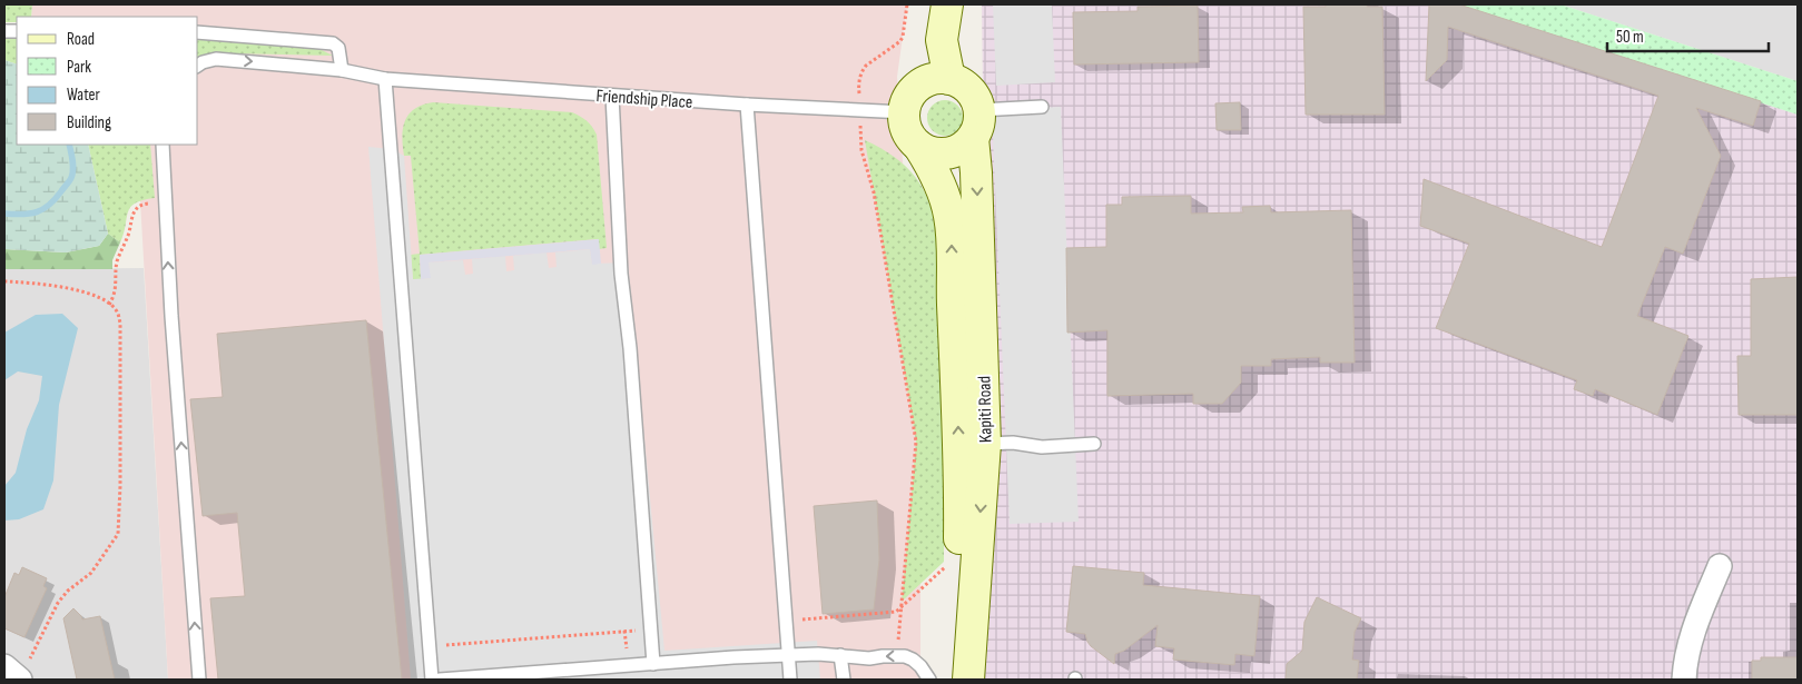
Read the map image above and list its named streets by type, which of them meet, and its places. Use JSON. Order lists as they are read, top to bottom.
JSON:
{
  "streets": {
    "main road": ["Kapiti Road"],
    "lane": ["Friendship Place"]
  },
  "crossings": [
    ["Friendship Place", "Kapiti Road"]
  ],
  "legend": [
    "Road",
    "Park",
    "Water",
    "Building"
  ],
  "scale_bar": "50 m"
}
